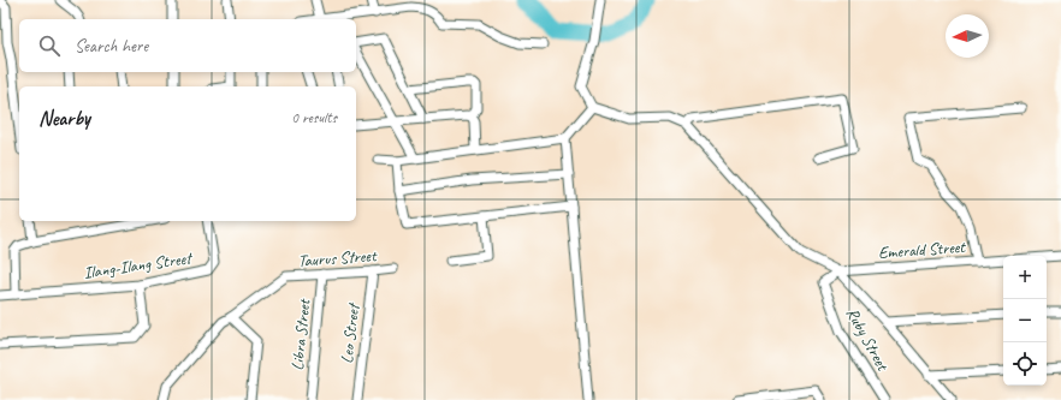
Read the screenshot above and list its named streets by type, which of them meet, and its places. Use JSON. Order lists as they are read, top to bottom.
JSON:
{
  "streets": {
    "street": [
      "Emerald Street",
      "Taurus Street",
      "Ilang-Ilang Street",
      "Leo Street",
      "Libra Street",
      "Ruby Street"
    ]
  },
  "crossings": [
    ["Emerald Street", "Ruby Street"],
    ["Taurus Street", "Leo Street"],
    ["Taurus Street", "Libra Street"]
  ],
  "north": "left",
  "page": {
    "search": "Search here",
    "heading": ["Nearby", "0 results"],
    "map_buttons": ["+", "−"]
  }
}
